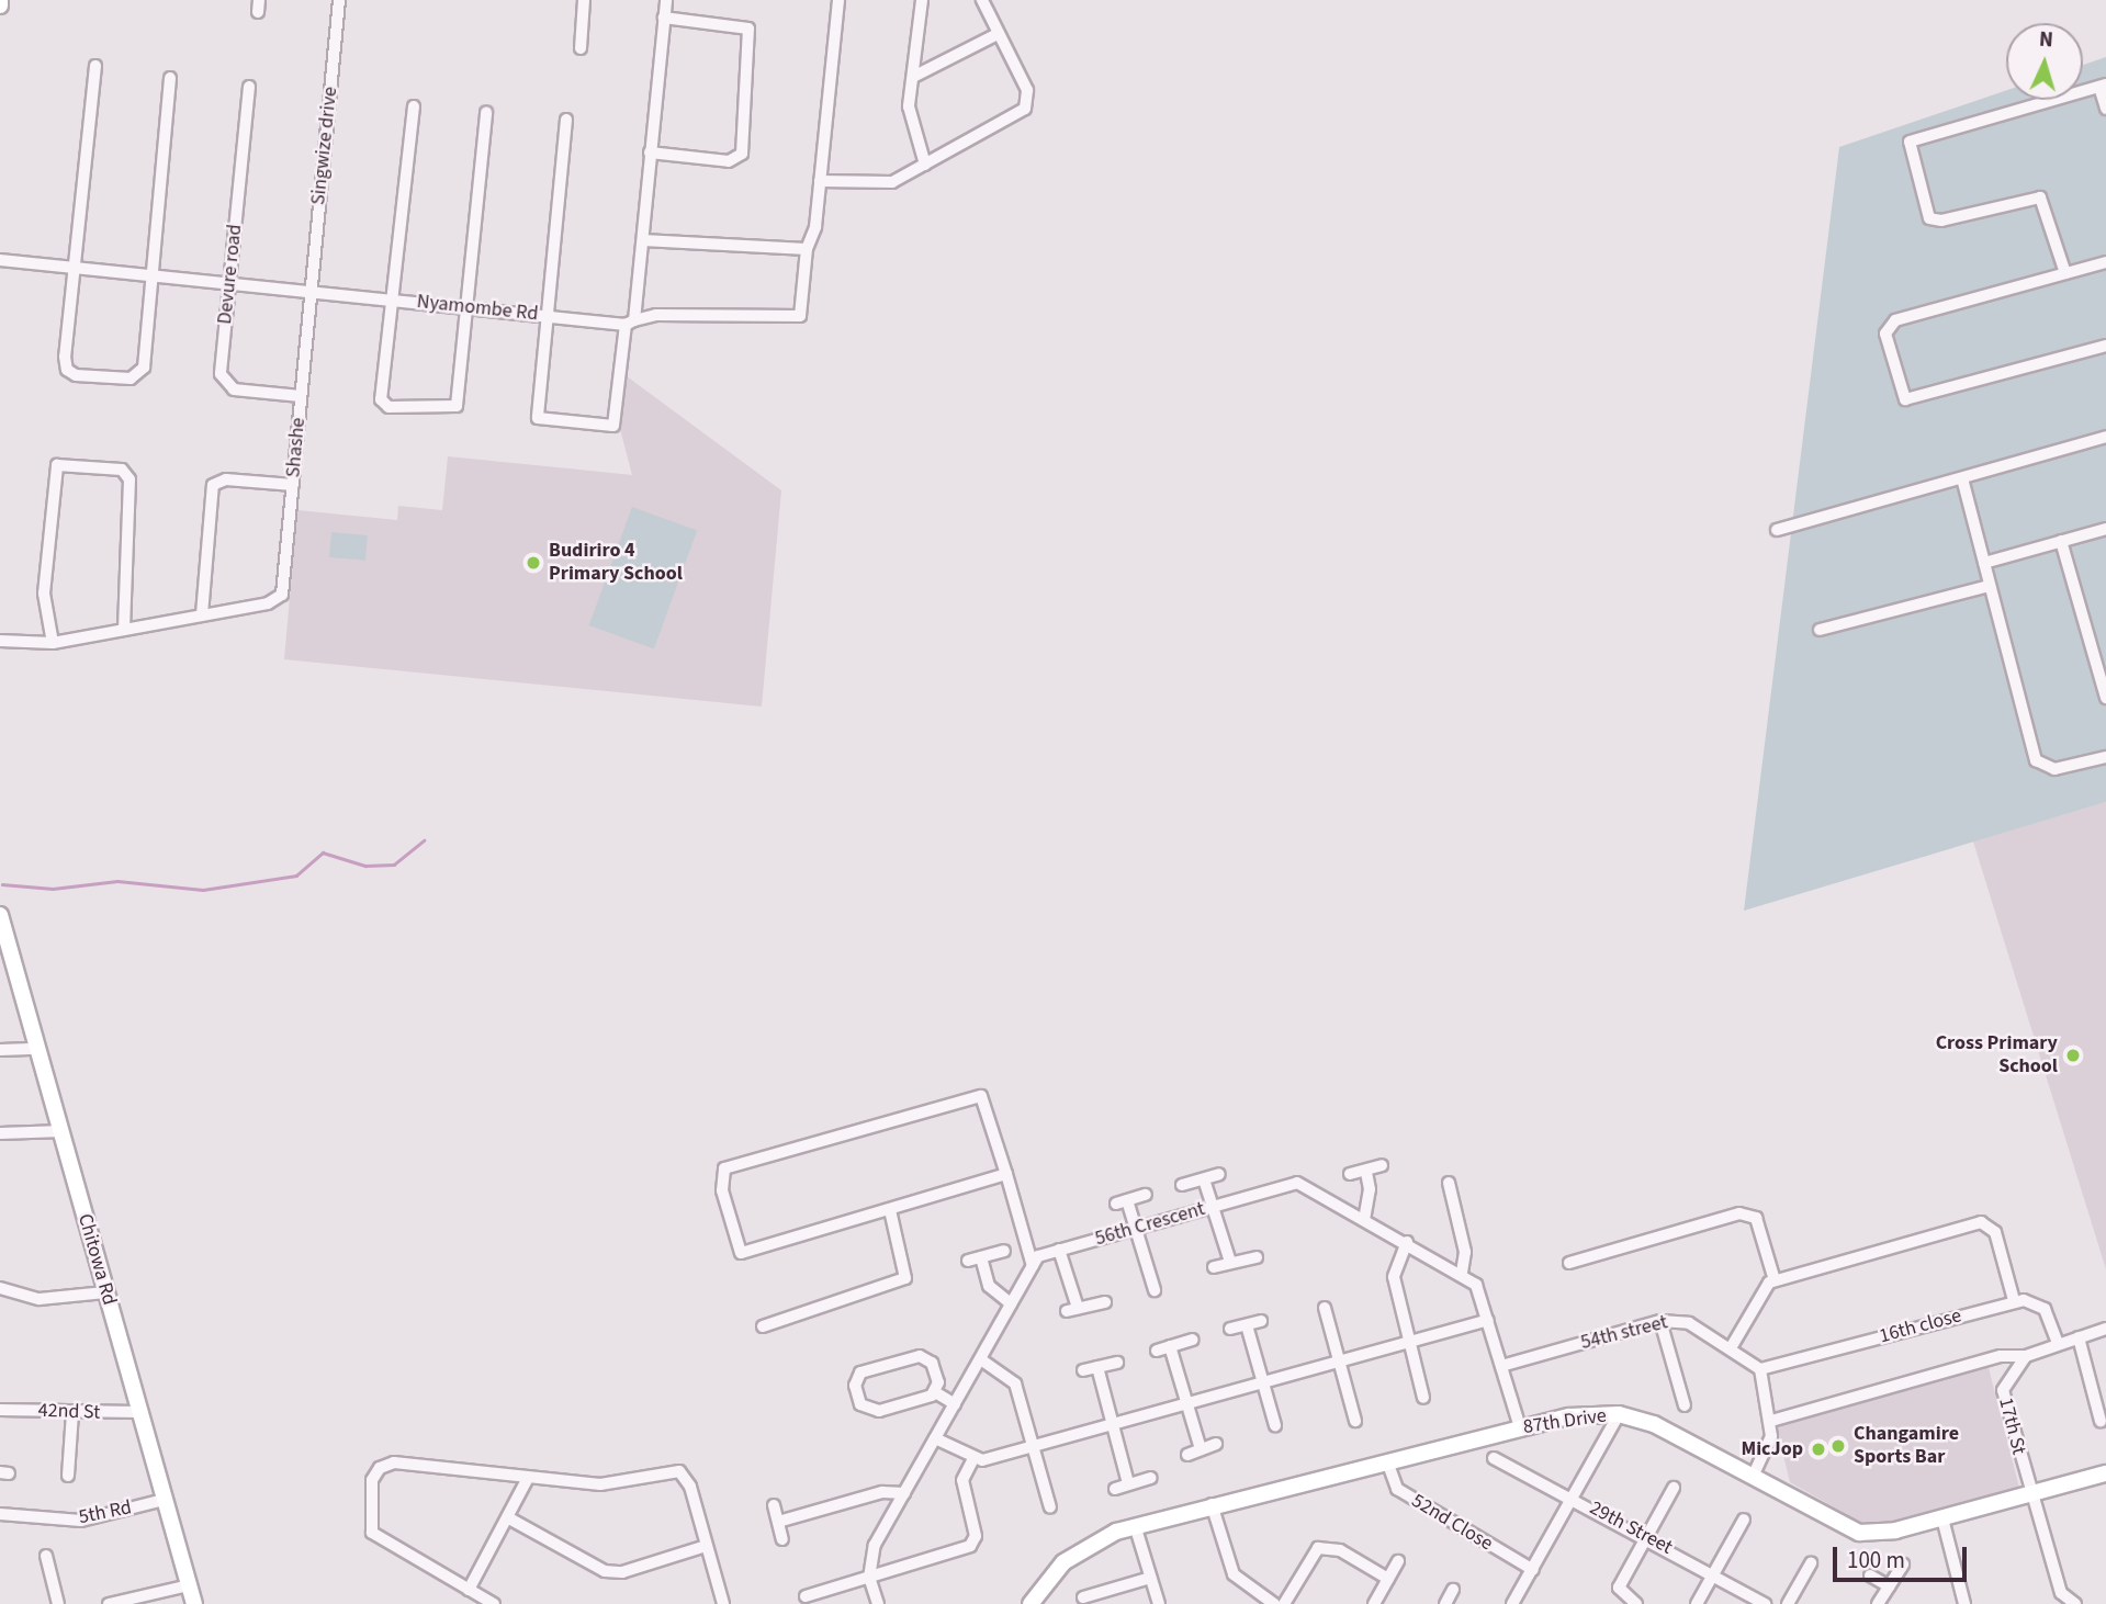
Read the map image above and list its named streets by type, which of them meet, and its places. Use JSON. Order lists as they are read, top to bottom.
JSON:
{
  "streets": {
    "street": [
      "Singwize drive",
      "Devure road",
      "Nyamombe Rd",
      "Shashe",
      "56th Crescent",
      "Chitowa Rd",
      "16th close",
      "54th street",
      "42nd St",
      "87th Drive",
      "17th St",
      "5th Rd",
      "52nd Close",
      "29th Street"
    ]
  },
  "crossings": [
    ["Singwize drive", "Nyamombe Rd"],
    ["Singwize drive", "Shashe"],
    ["Devure road", "Nyamombe Rd"],
    ["Devure road", "Shashe"],
    ["Nyamombe Rd", "Shashe"],
    ["56th Crescent", "54th street"],
    ["56th Crescent", "87th Drive"],
    ["Chitowa Rd", "42nd St"],
    ["Chitowa Rd", "5th Rd"],
    ["16th close", "54th street"],
    ["87th Drive", "17th St"],
    ["87th Drive", "52nd Close"]
  ],
  "places": [
    "Budiriro 4 Primary School",
    "Cross Primary School",
    "Changamire Sports Bar",
    "MicJop"
  ],
  "scale_bar": "100 m",
  "north": "top"
}
